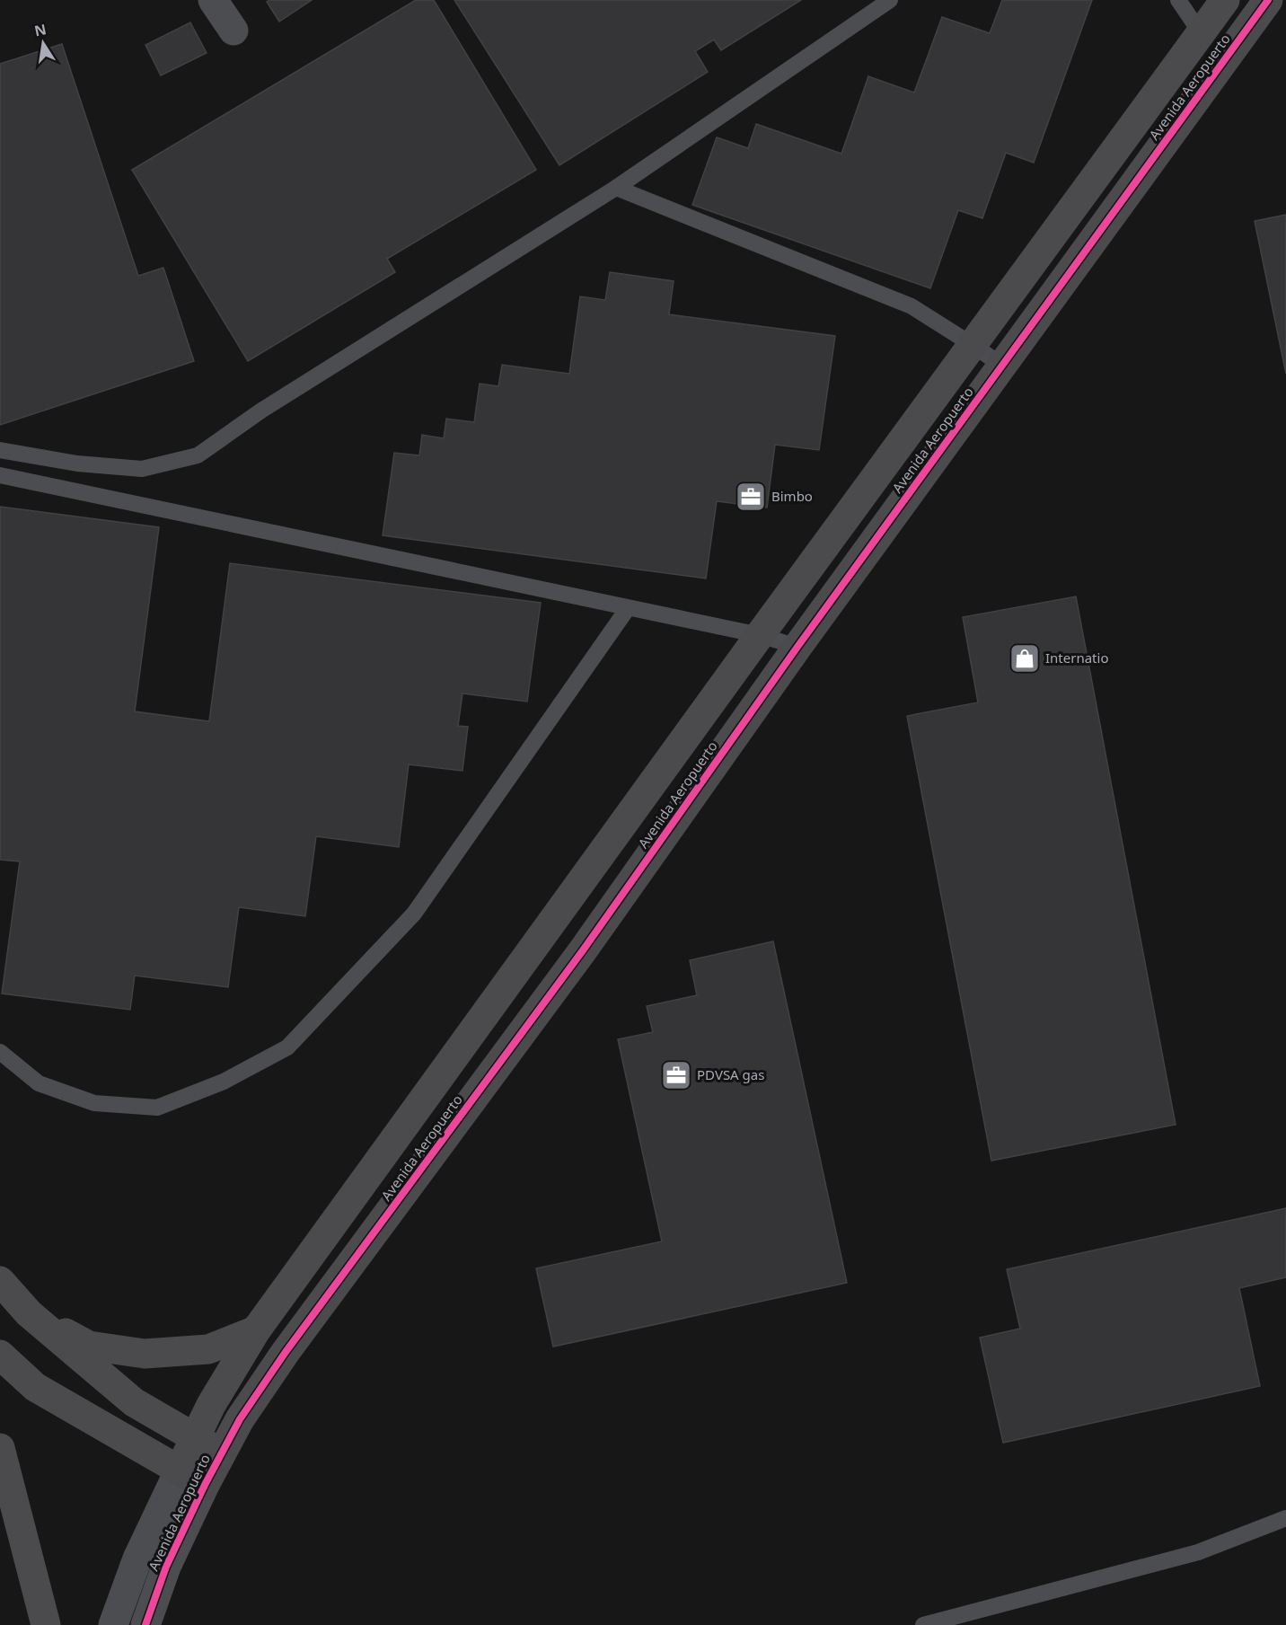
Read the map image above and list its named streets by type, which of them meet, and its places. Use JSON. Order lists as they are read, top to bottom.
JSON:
{
  "streets": {
    "street": ["Avenida Aeropuerto"]
  },
  "places": {
    "office": ["Bimbo", "PDVSA gas"],
    "shop": ["Internatio"]
  },
  "north": "top"
}
